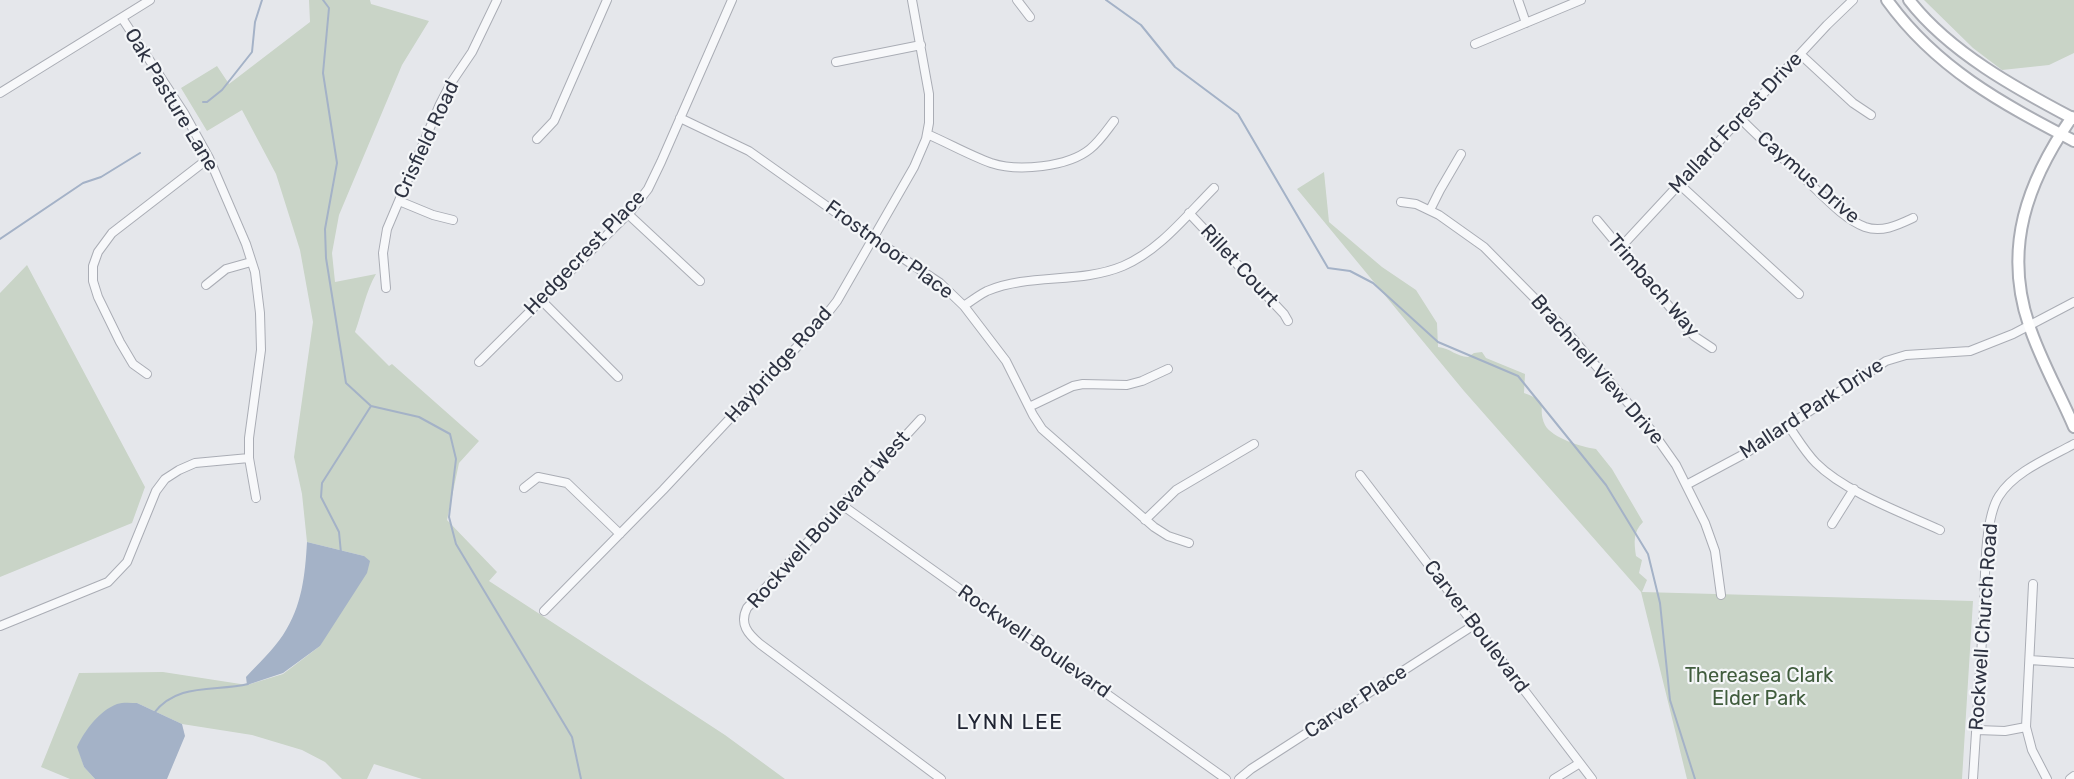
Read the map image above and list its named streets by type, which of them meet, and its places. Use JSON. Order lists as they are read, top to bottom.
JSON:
{
  "streets": {
    "street": [
      "Oak Pasture Lane",
      "Mallard Forest Drive",
      "Crisfield Road",
      "Caymus Drive",
      "Frostmoor Place",
      "Hedgecrest Place",
      "Rillet Court",
      "Trimbach Way",
      "Haybridge Road",
      "Brachnell View Drive",
      "Mallard Park Drive",
      "Rockwell Boulevard West",
      "Carver Boulevard",
      "Rockwell Church Road",
      "Rockwell Boulevard",
      "Carver Place"
    ]
  },
  "crossings": [
    ["Mallard Forest Drive", "Caymus Drive"],
    ["Mallard Forest Drive", "Trimbach Way"],
    ["Frostmoor Place", "Hedgecrest Place"],
    ["Frostmoor Place", "Haybridge Road"],
    ["Brachnell View Drive", "Mallard Park Drive"],
    ["Rockwell Boulevard West", "Rockwell Boulevard"],
    ["Carver Boulevard", "Carver Place"]
  ],
  "districts": ["LYNN LEE"],
  "parks": ["Thereasea Clark Elder Park"]
}
